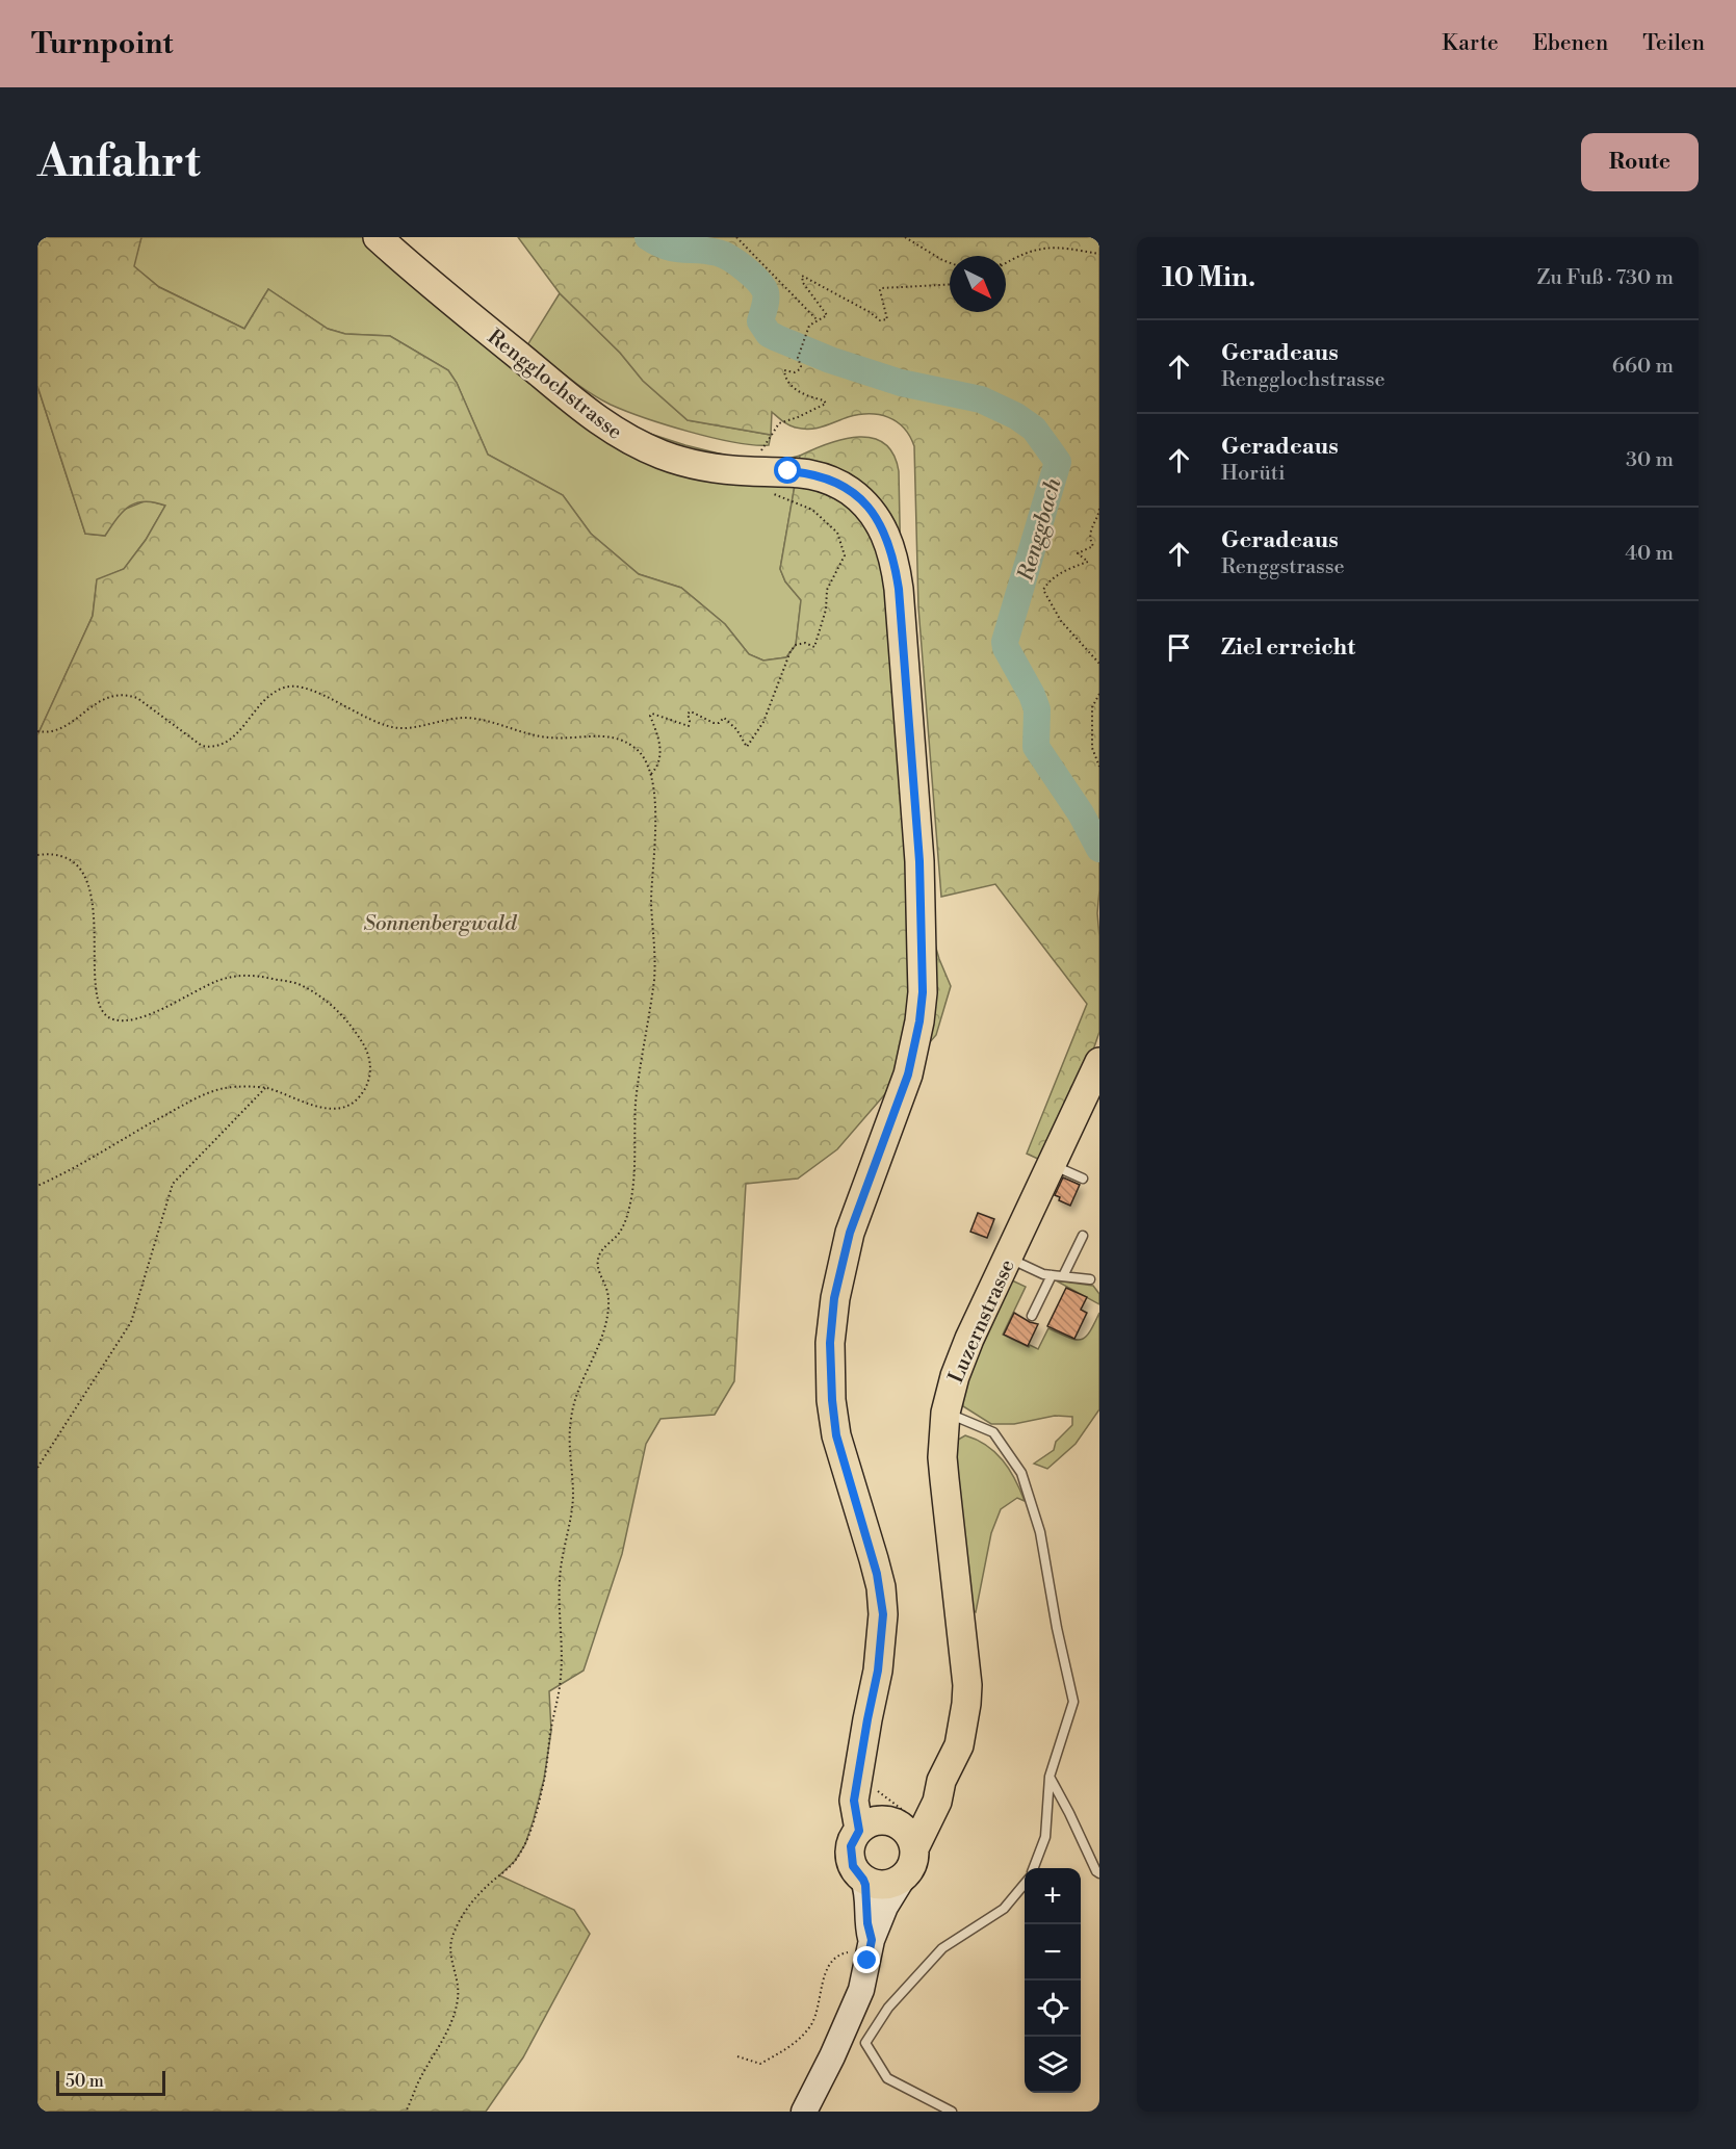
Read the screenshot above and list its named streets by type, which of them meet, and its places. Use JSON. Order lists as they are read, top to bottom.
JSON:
{
  "streets": {
    "main road": ["Rengglochstrasse", "Luzernstrasse"]
  },
  "crossings": [
    ["Rengglochstrasse", "Luzernstrasse"]
  ],
  "water": ["Renggbach"],
  "parks": ["Sonnenbergwald"],
  "scale_bar": "50 m",
  "north": "bottom right",
  "page": {
    "header": "Turnpoint",
    "nav": ["Karte", "Ebenen", "Teilen"],
    "buttons": "Route",
    "title": "Anfahrt",
    "heading": ["10 Min.", "Zu Fuß · 730 m"],
    "list": [
      ["Geradeaus", "Rengglochstrasse", "660 m"],
      ["Geradeaus", "Horüti", "30 m"],
      ["Geradeaus", "Renggstrasse", "40 m"],
      "Ziel erreicht"
    ],
    "map_buttons": ["+", "−"],
    "scale": "50 m"
  }
}
